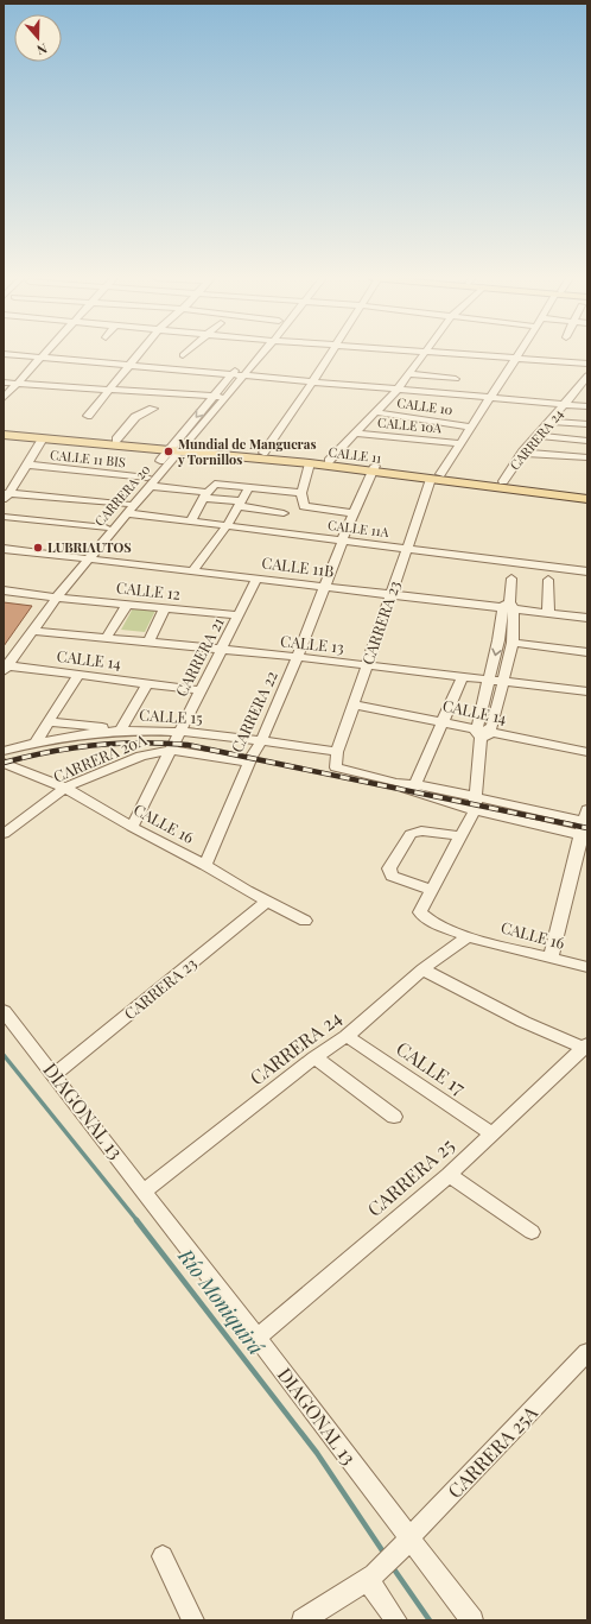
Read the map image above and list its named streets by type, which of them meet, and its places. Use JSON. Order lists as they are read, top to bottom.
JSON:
{
  "streets": {
    "main road": ["CALLE 11"],
    "street": [
      "CALLE 10",
      "CALLE 10A",
      "CARRERA 24",
      "CALLE 11 BIS",
      "CARRERA 20",
      "CALLE 11A",
      "CALLE 11B",
      "CALLE 12",
      "CARRERA 23",
      "CALLE 13",
      "CARRERA 21",
      "CALLE 14",
      "CARRERA 22",
      "CALLE 15",
      "CARRERA 20A",
      "CALLE 16",
      "CALLE 17",
      "DIAGONAL 13",
      "CARRERA 25",
      "CARRERA 25A"
    ]
  },
  "crossings": [
    ["CALLE 10", "CARRERA 23"],
    ["CALLE 10A", "CARRERA 23"],
    ["CARRERA 24", "CALLE 11"],
    ["CARRERA 24", "CALLE 16"],
    ["CARRERA 24", "CALLE 17"],
    ["CARRERA 24", "DIAGONAL 13"],
    ["CALLE 11", "CARRERA 20"],
    ["CALLE 11", "CARRERA 23"],
    ["CALLE 11", "CARRERA 22"],
    ["CALLE 11 BIS", "CARRERA 20"],
    ["CALLE 11 BIS", "CARRERA 22"],
    ["CARRERA 20", "CALLE 11A"],
    ["CARRERA 20", "CALLE 11B"],
    ["CARRERA 20", "CALLE 12"],
    ["CARRERA 20", "CALLE 13"],
    ["CARRERA 20", "CALLE 14"],
    ["CALLE 11A", "CARRERA 23"],
    ["CALLE 11A", "CARRERA 22"],
    ["CALLE 11B", "CARRERA 23"],
    ["CALLE 11B", "CARRERA 21"],
    ["CALLE 11B", "CARRERA 22"],
    ["CALLE 12", "CARRERA 21"],
    ["CARRERA 23", "CALLE 13"],
    ["CARRERA 23", "CALLE 14"],
    ["CARRERA 23", "CALLE 15"],
    ["CARRERA 23", "CALLE 16"],
    ["CARRERA 23", "DIAGONAL 13"],
    ["CALLE 13", "CARRERA 21"],
    ["CALLE 13", "CARRERA 22"],
    ["CARRERA 21", "CALLE 14"],
    ["CARRERA 21", "CALLE 15"],
    ["CARRERA 21", "CARRERA 20A"],
    ["CARRERA 21", "CALLE 16"],
    ["CARRERA 22", "CALLE 15"],
    ["CARRERA 22", "CARRERA 20A"],
    ["CARRERA 22", "CALLE 16"],
    ["CARRERA 20A", "CALLE 16"],
    ["CALLE 17", "CARRERA 25"],
    ["DIAGONAL 13", "CARRERA 25"],
    ["DIAGONAL 13", "CARRERA 25A"]
  ],
  "water": ["Río Moniquirá"],
  "places": ["Mundial de Mangueras y Tornillos", "LUBRIAUTOS"],
  "north": "bottom"
}
